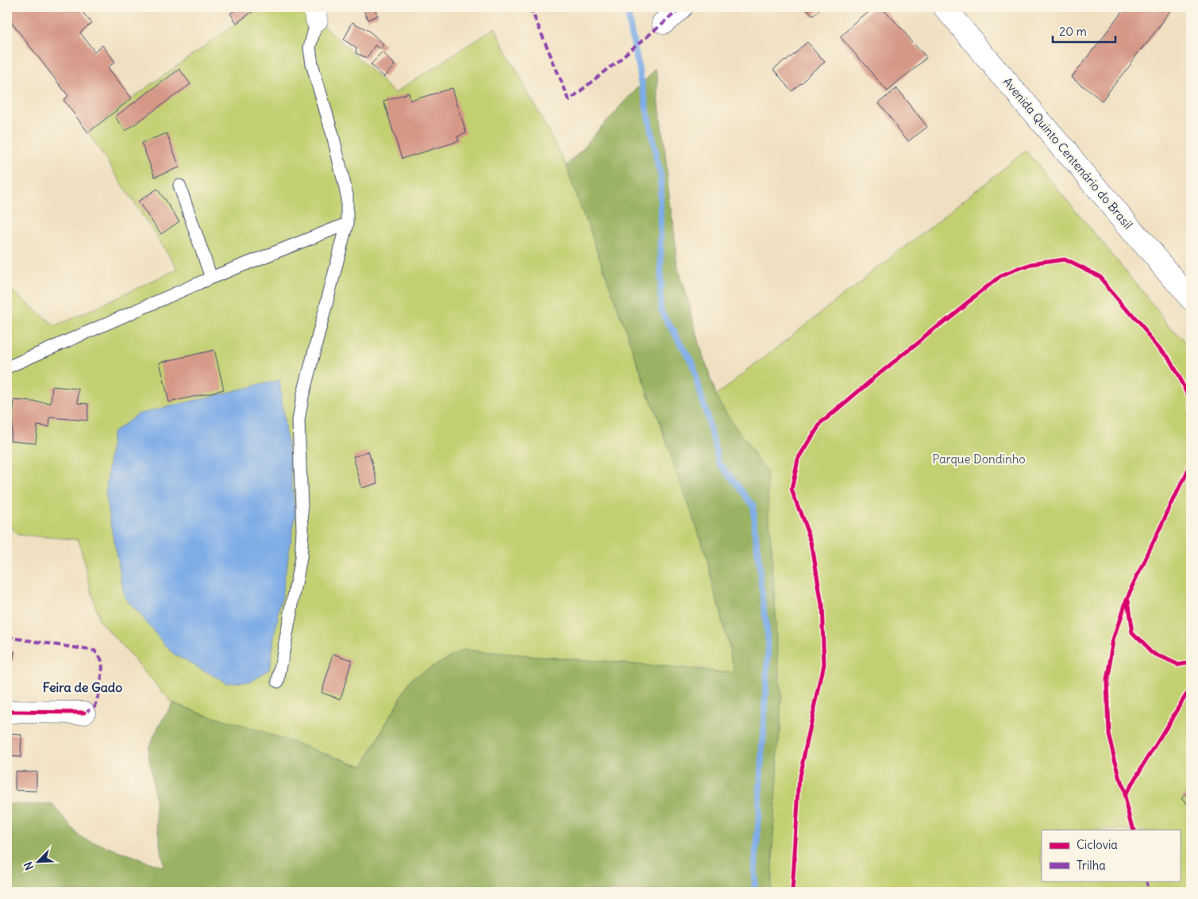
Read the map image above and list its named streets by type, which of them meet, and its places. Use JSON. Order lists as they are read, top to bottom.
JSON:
{
  "streets": {
    "main road": ["Avenida Quinto Centenário do Brasil"]
  },
  "districts": ["Feira de Gado"],
  "parks": ["Parque Dondinho"],
  "legend": ["Ciclovia", "Trilha"],
  "scale_bar": "20 m",
  "north": "bottom left"
}
